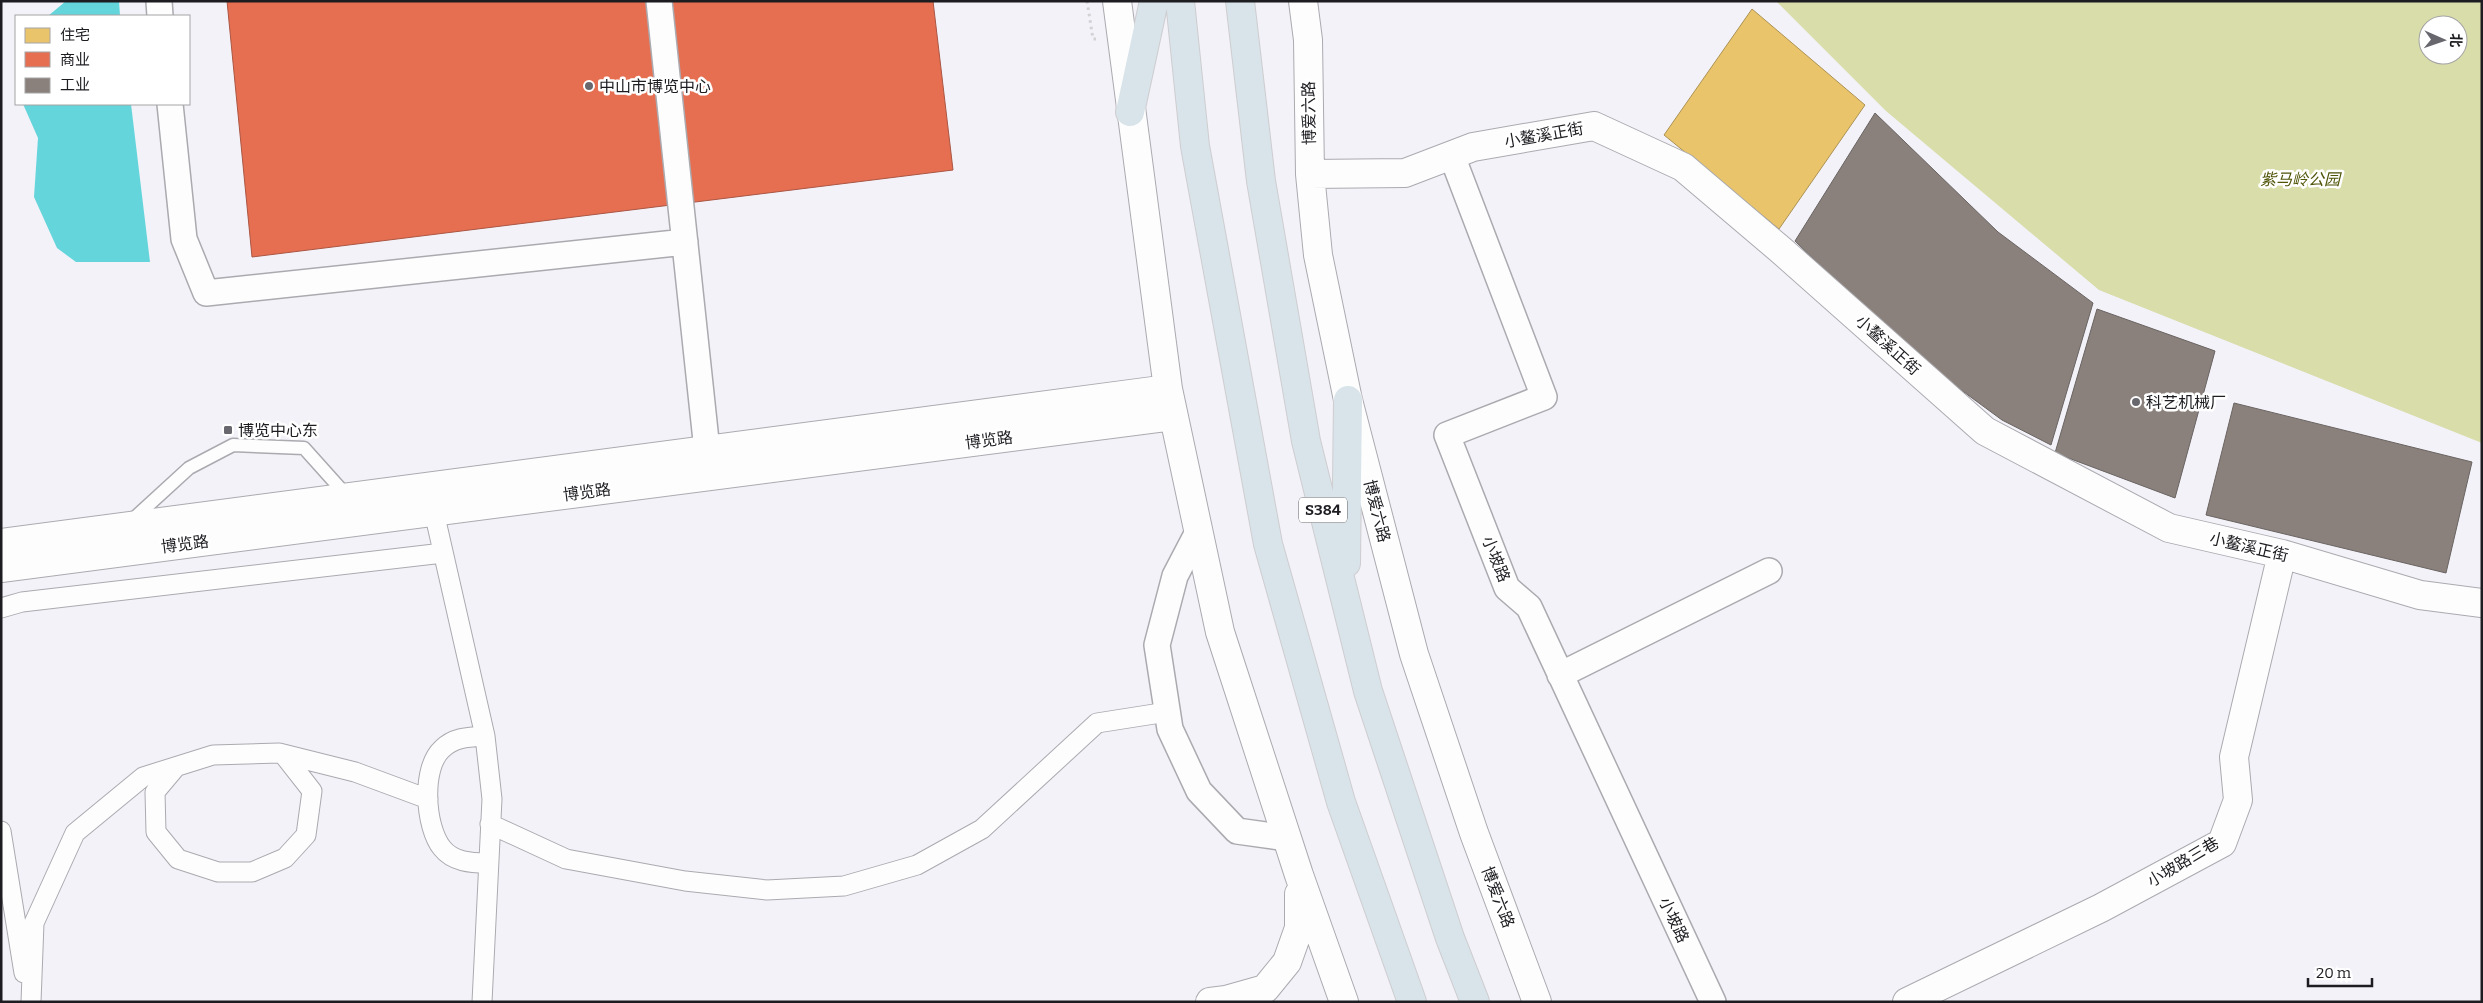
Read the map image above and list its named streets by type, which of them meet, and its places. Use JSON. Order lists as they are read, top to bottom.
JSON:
{
  "streets": {
    "highway": ["S384"],
    "street": [
      "博爱六路",
      "小鳌溪正街",
      "博览路",
      "小坡路",
      "小坡路三巷"
    ]
  },
  "crossings": [
    ["博爱六路", "小鳌溪正街"],
    ["小鳌溪正街", "小坡路"],
    ["小鳌溪正街", "小坡路三巷"]
  ],
  "parks": ["紫马岭公园"],
  "places": {
    "other": ["中山市博览中心", "科艺机械厂"],
    "transit": ["博览中心东"]
  },
  "legend": ["住宅", "商业", "工业"],
  "scale_bar": "20 m",
  "north": "right"
}
